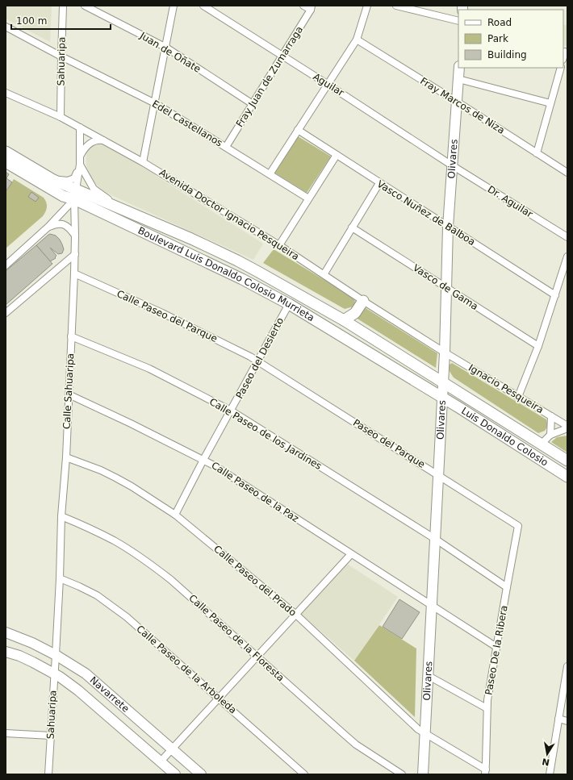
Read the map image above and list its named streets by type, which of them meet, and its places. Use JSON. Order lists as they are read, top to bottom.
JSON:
{
  "streets": {
    "main road": [
      "Olivares",
      "Boulevard Luis Donaldo Colosio Murrieta",
      "Luis Donaldo Colosio",
      "Navarrete"
    ],
    "street": [
      "Juan de Oñate",
      "Sahuaripa",
      "Fray Juan de Zumarraga",
      "Aguilar",
      "Fray Marcos de Niza",
      "Edel Castellanos",
      "Dr. Aguilar",
      "Vasco Nuñez de Balboa",
      "Avenida Doctor Ignacio Pesqueira",
      "Vasco de Gama",
      "Calle Paseo del Parque",
      "Paseo del Desierto",
      "Ignacio Pesqueira",
      "Calle Sahuaripa",
      "Calle Paseo de los Jardines",
      "Paseo del Parque",
      "Calle Paseo de la Paz",
      "Calle Paseo del Prado",
      "Calle Paseo de la Floresta",
      "Paseo De la Ribera",
      "Calle Paseo de la Arboleda"
    ]
  },
  "crossings": [
    ["Juan de Oñate", "Fray Juan de Zumarraga"],
    ["Sahuaripa", "Edel Castellanos"],
    ["Sahuaripa", "Avenida Doctor Ignacio Pesqueira"],
    ["Sahuaripa", "Calle Sahuaripa"],
    ["Sahuaripa", "Navarrete"],
    ["Fray Juan de Zumarraga", "Aguilar"],
    ["Fray Juan de Zumarraga", "Edel Castellanos"],
    ["Aguilar", "Olivares"],
    ["Aguilar", "Dr. Aguilar"],
    ["Fray Marcos de Niza", "Olivares"],
    ["Olivares", "Dr. Aguilar"],
    ["Olivares", "Vasco Nuñez de Balboa"],
    ["Olivares", "Avenida Doctor Ignacio Pesqueira"],
    ["Olivares", "Boulevard Luis Donaldo Colosio Murrieta"],
    ["Olivares", "Vasco de Gama"],
    ["Olivares", "Ignacio Pesqueira"],
    ["Olivares", "Calle Paseo de los Jardines"],
    ["Olivares", "Luis Donaldo Colosio"],
    ["Olivares", "Paseo del Parque"],
    ["Olivares", "Calle Paseo de la Paz"],
    ["Olivares", "Calle Paseo del Prado"],
    ["Avenida Doctor Ignacio Pesqueira", "Ignacio Pesqueira"],
    ["Avenida Doctor Ignacio Pesqueira", "Calle Sahuaripa"],
    ["Boulevard Luis Donaldo Colosio Murrieta", "Paseo del Desierto"],
    ["Boulevard Luis Donaldo Colosio Murrieta", "Calle Sahuaripa"],
    ["Boulevard Luis Donaldo Colosio Murrieta", "Luis Donaldo Colosio"],
    ["Calle Paseo del Parque", "Paseo del Desierto"],
    ["Calle Paseo del Parque", "Calle Sahuaripa"],
    ["Calle Paseo del Parque", "Paseo del Parque"],
    ["Paseo del Desierto", "Calle Paseo de los Jardines"],
    ["Paseo del Desierto", "Paseo del Parque"],
    ["Paseo del Desierto", "Calle Paseo de la Paz"],
    ["Paseo del Desierto", "Calle Paseo del Prado"],
    ["Calle Sahuaripa", "Calle Paseo de los Jardines"],
    ["Calle Sahuaripa", "Calle Paseo de la Paz"],
    ["Calle Sahuaripa", "Calle Paseo del Prado"],
    ["Calle Sahuaripa", "Calle Paseo de la Floresta"],
    ["Calle Sahuaripa", "Calle Paseo de la Arboleda"],
    ["Calle Sahuaripa", "Navarrete"],
    ["Calle Paseo de los Jardines", "Paseo De la Ribera"],
    ["Paseo del Parque", "Paseo De la Ribera"],
    ["Calle Paseo de la Paz", "Paseo De la Ribera"],
    ["Calle Paseo del Prado", "Paseo De la Ribera"]
  ],
  "legend": ["Road", "Park", "Building"],
  "scale_bar": "100 m",
  "north": "bottom"
}
